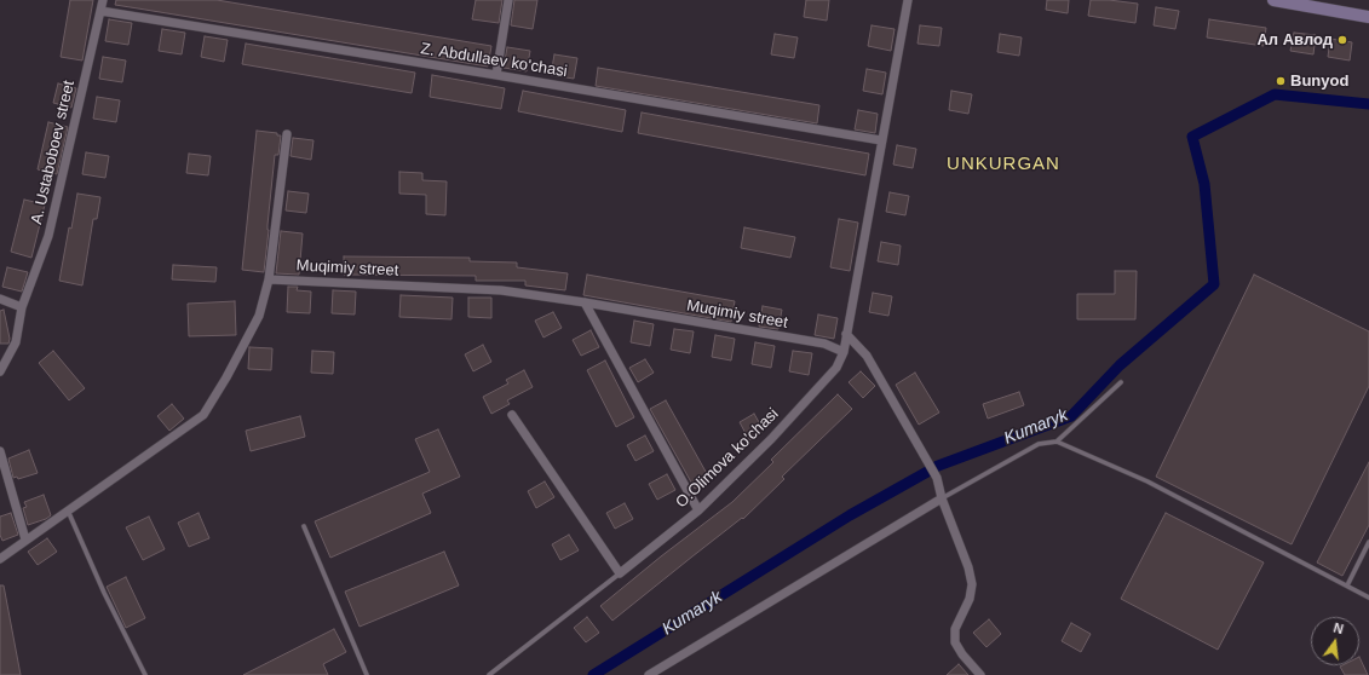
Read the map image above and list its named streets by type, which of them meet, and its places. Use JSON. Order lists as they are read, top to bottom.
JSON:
{
  "streets": {
    "street": [
      "Z. Abdullaev ko'chasi",
      "A. Ustaboboev street",
      "Muqimiy street",
      "O.Olimova ko'chasi"
    ]
  },
  "crossings": [
    ["Z. Abdullaev ko'chasi", "A. Ustaboboev street"],
    ["Muqimiy street", "O.Olimova ko'chasi"]
  ],
  "districts": ["UNKURGAN"],
  "water": ["Kumaryk"],
  "places": ["Ал Авлод", "Bunyod"],
  "north": "top"
}
